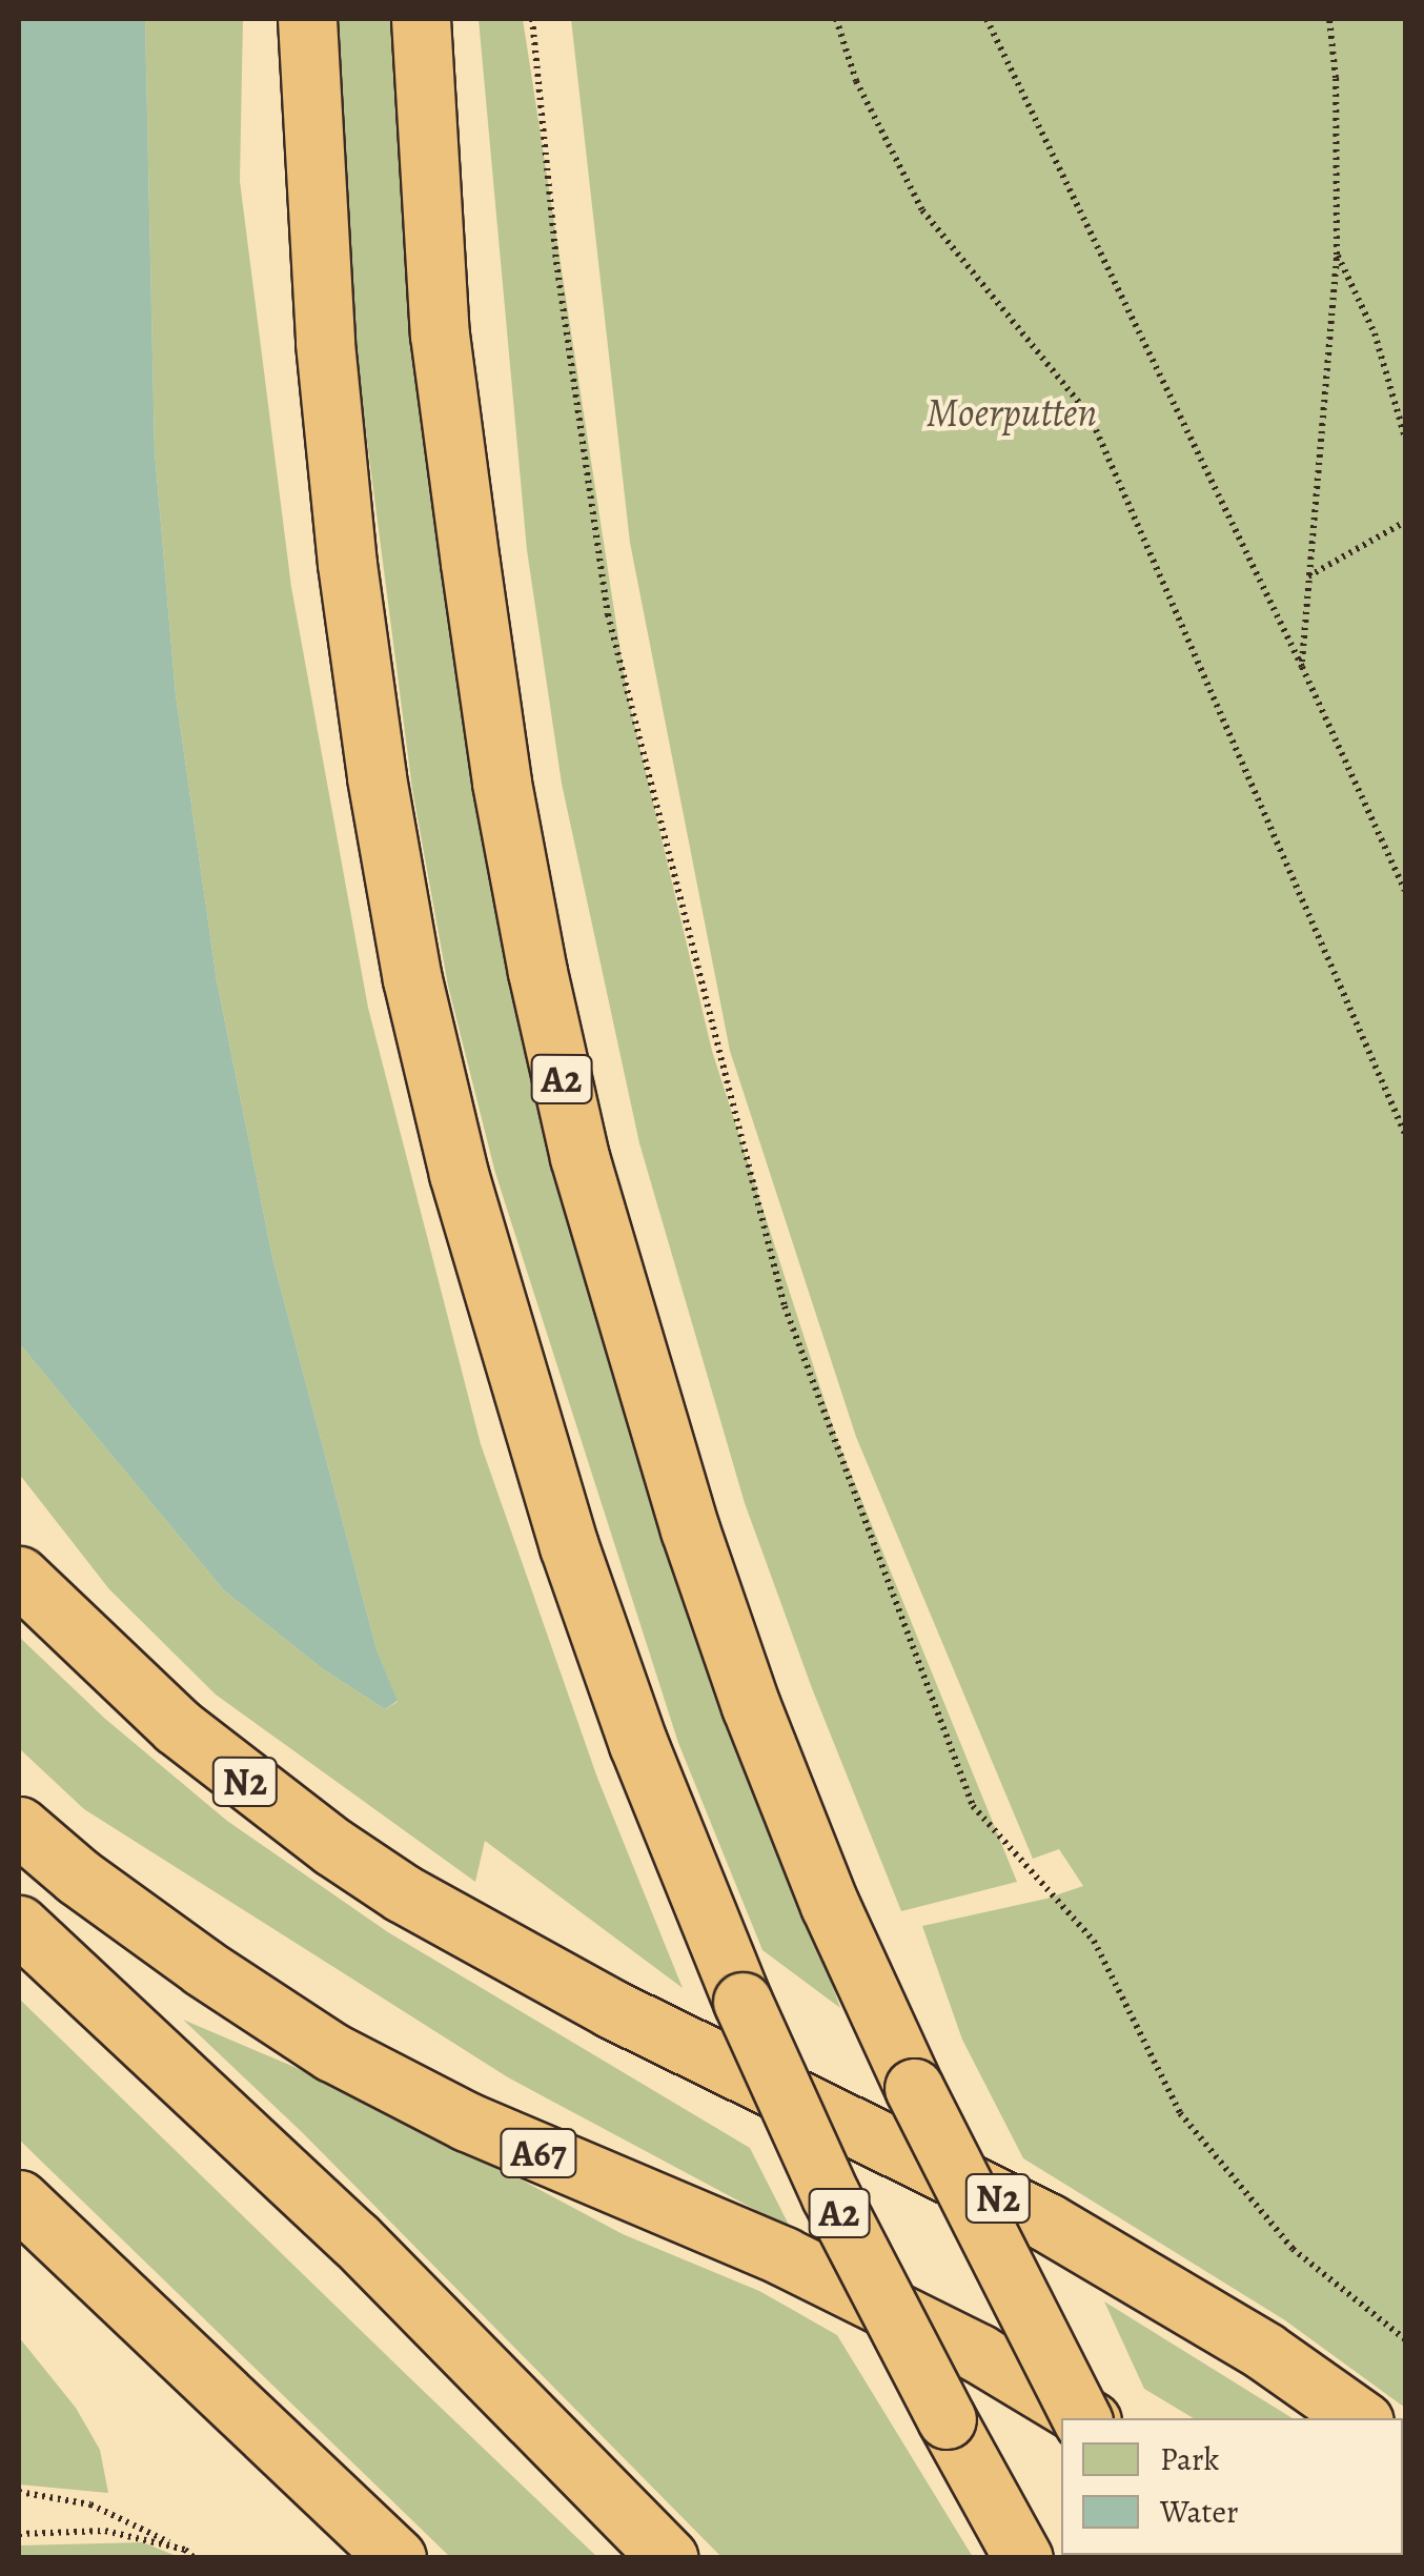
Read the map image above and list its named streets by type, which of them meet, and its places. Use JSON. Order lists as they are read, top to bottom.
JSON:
{
  "streets": {
    "highway": ["A2", "N2", "A67"]
  },
  "parks": ["Moerputten"],
  "legend": ["Park", "Water"]
}
